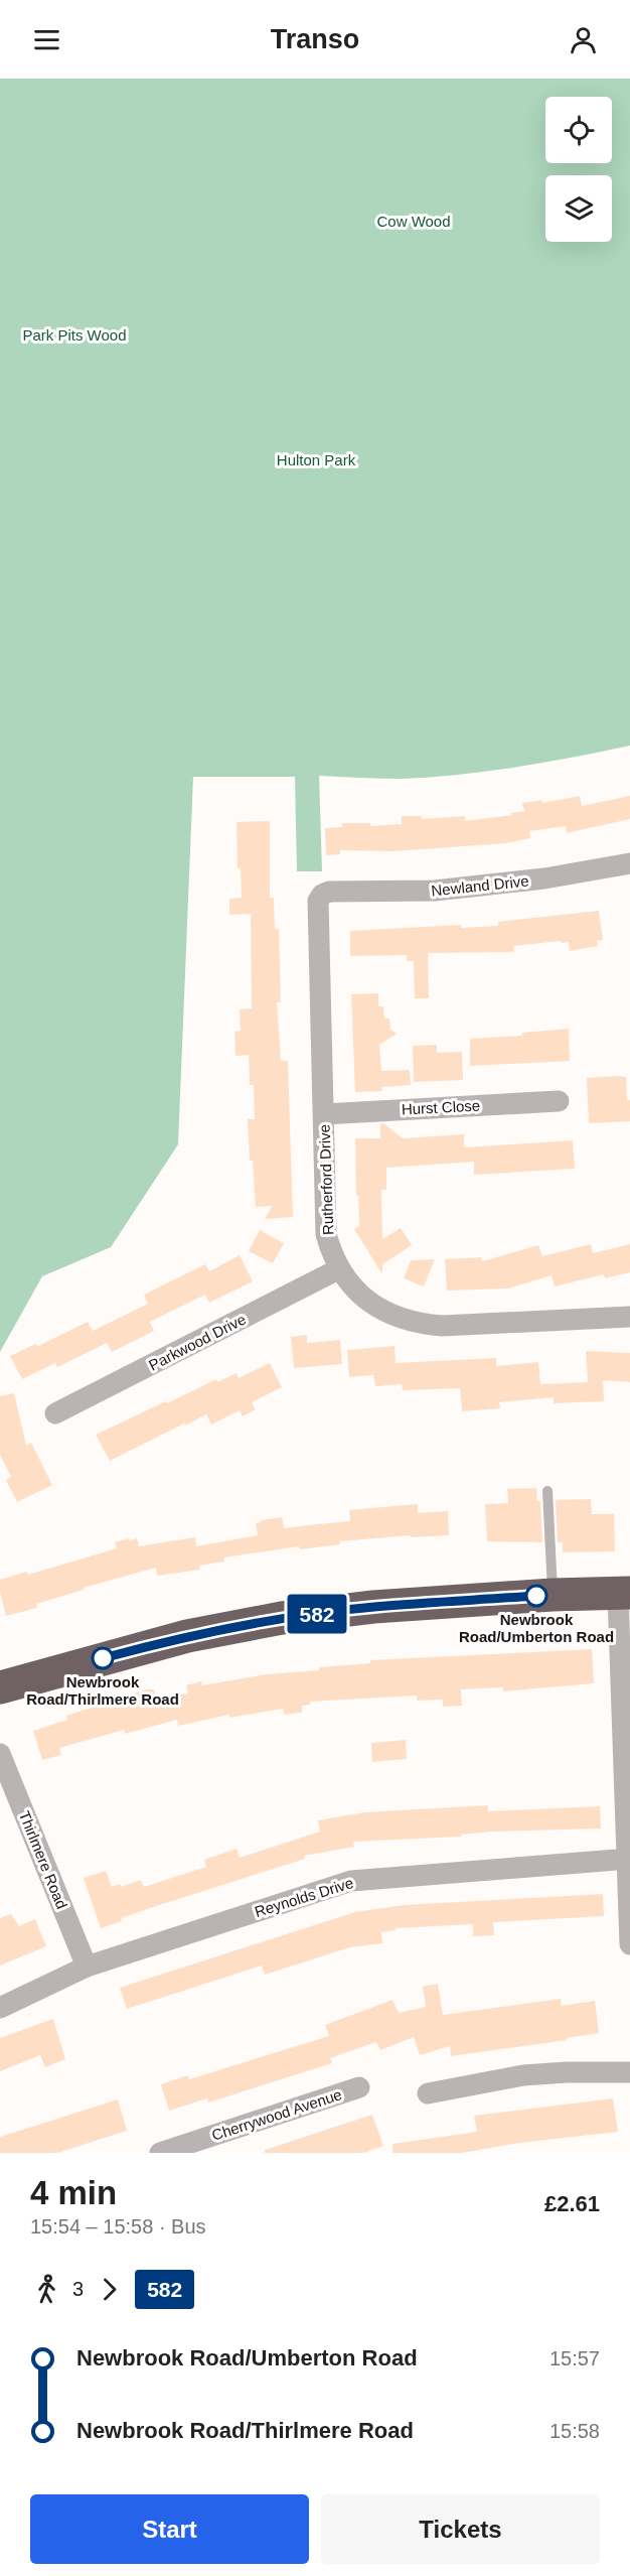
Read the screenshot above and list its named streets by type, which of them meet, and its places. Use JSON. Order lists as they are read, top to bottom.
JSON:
{
  "streets": {
    "street": [
      "Newland Drive",
      "Hurst Close",
      "Rutherford Drive",
      "Parkwood Drive",
      "Thirlmere Road",
      "Reynolds Drive",
      "Cherrywood Avenue"
    ]
  },
  "crossings": [
    ["Newland Drive", "Rutherford Drive"],
    ["Hurst Close", "Rutherford Drive"],
    ["Rutherford Drive", "Parkwood Drive"],
    ["Thirlmere Road", "Reynolds Drive"]
  ],
  "parks": ["Cow Wood", "Park Pits Wood", "Hulton Park"],
  "places": ["Newbrook Road/Umberton Road", "Newbrook Road/Thirlmere Road"],
  "lines": ["bus line 582"],
  "page": {
    "header": "Transo",
    "on_map": "582",
    "heading": ["4 min", "15:54 – 15:58 · Bus", "£2.61"],
    "legs": ["3", "582"],
    "list": [
      {
        "name": "Newbrook Road/Umberton Road",
        "value": "15:57"
      },
      {
        "name": "Newbrook Road/Thirlmere Road",
        "value": "15:58"
      }
    ],
    "buttons": ["Start", "Tickets"]
  }
}
